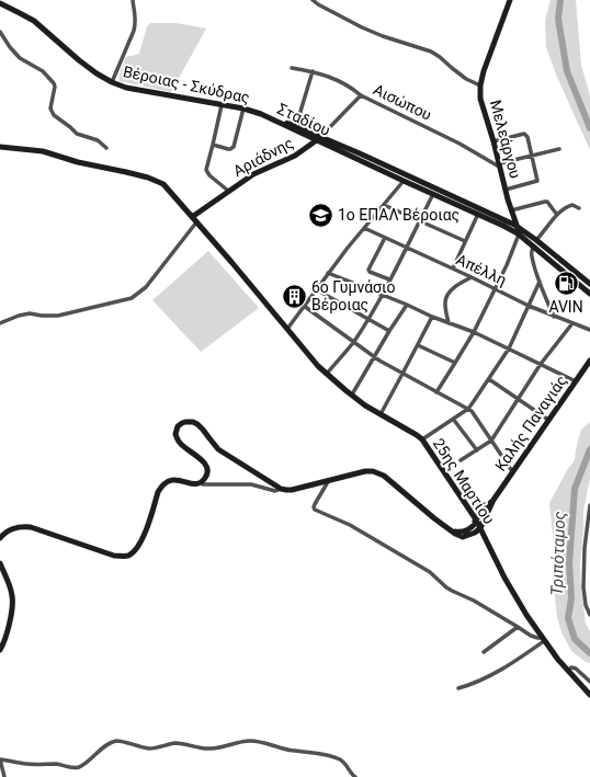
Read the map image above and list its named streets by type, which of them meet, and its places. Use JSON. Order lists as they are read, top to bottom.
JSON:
{
  "streets": {
    "street": [
      "Βέροιας - Σκύδρας",
      "Αισώπου",
      "Σταδίου",
      "Μελεάργου",
      "Αριάδνης",
      "Απέλλη",
      "Καλής Παναγιάς",
      "25ης Μαρτίου"
    ]
  },
  "crossings": [
    ["Βέροιας - Σκύδρας", "Σταδίου"],
    ["Αισώπου", "Μελεάργου"],
    ["Αισώπου", "Αριάδνης"],
    ["Σταδίου", "Μελεάργου"],
    ["Σταδίου", "Αριάδνης"],
    ["Αριάδνης", "25ης Μαρτίου"],
    ["Καλής Παναγιάς", "25ης Μαρτίου"]
  ],
  "water": ["Τριπόταμος"],
  "places": {
    "school or university": ["1ο ΕΠΑΛ Βέροιας"],
    "fuel station": ["AVIN"],
    "building": ["6ο Γυμνάσιο Βέροιας"]
  }
}
